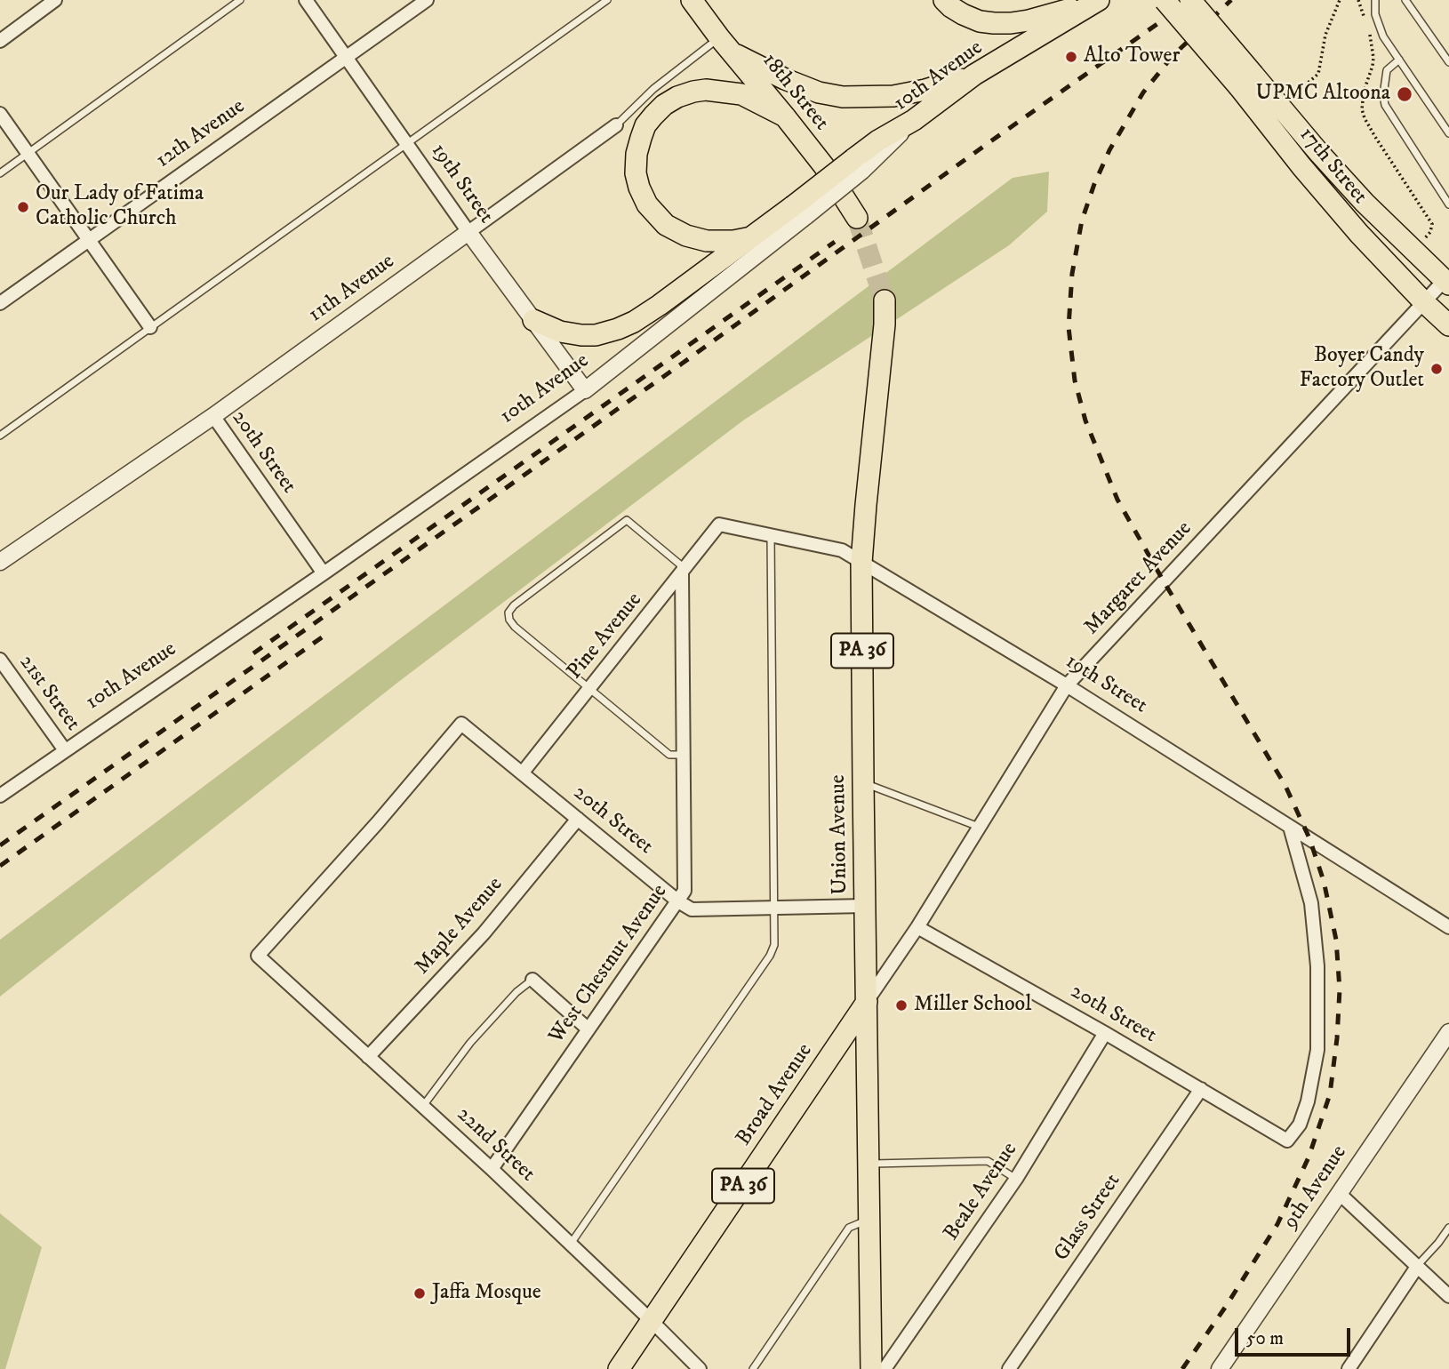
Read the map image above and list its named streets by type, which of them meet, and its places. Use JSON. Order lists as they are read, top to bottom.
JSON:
{
  "streets": {
    "main road": [
      "10th Avenue",
      "18th Street",
      "17th Street",
      "PA 36",
      "Union Avenue",
      "Broad Avenue"
    ],
    "street": [
      "12th Avenue",
      "19th Street",
      "11th Avenue",
      "20th Street",
      "Margaret Avenue",
      "Pine Avenue",
      "21st Street",
      "Maple Avenue",
      "West Chestnut Avenue",
      "22nd Street",
      "9th Avenue",
      "Beale Avenue",
      "Glass Street"
    ]
  },
  "crossings": [
    ["10th Avenue", "19th Street"],
    ["10th Avenue", "20th Street"],
    ["10th Avenue", "21st Street"],
    ["18th Street", "11th Avenue"],
    ["12th Avenue", "19th Street"],
    ["17th Street", "Margaret Avenue"],
    ["19th Street", "11th Avenue"],
    ["19th Street", "20th Street"],
    ["19th Street", "Margaret Avenue"],
    ["19th Street", "Pine Avenue"],
    ["19th Street", "Union Avenue"],
    ["11th Avenue", "20th Street"],
    ["20th Street", "Margaret Avenue"],
    ["20th Street", "Pine Avenue"],
    ["20th Street", "Union Avenue"],
    ["20th Street", "Maple Avenue"],
    ["20th Street", "West Chestnut Avenue"],
    ["20th Street", "22nd Street"],
    ["20th Street", "Beale Avenue"],
    ["20th Street", "Glass Street"],
    ["Margaret Avenue", "Union Avenue"],
    ["Margaret Avenue", "Broad Avenue"],
    ["Pine Avenue", "West Chestnut Avenue"],
    ["Union Avenue", "Broad Avenue"],
    ["Maple Avenue", "22nd Street"],
    ["West Chestnut Avenue", "22nd Street"],
    ["Broad Avenue", "22nd Street"]
  ],
  "places": [
    "Alto Tower",
    "UPMC Altoona",
    "Our Lady of Fatima Catholic Church",
    "Boyer Candy Factory Outlet",
    "Miller School",
    "Jaffa Mosque"
  ],
  "scale_bar": "50 m"
}
